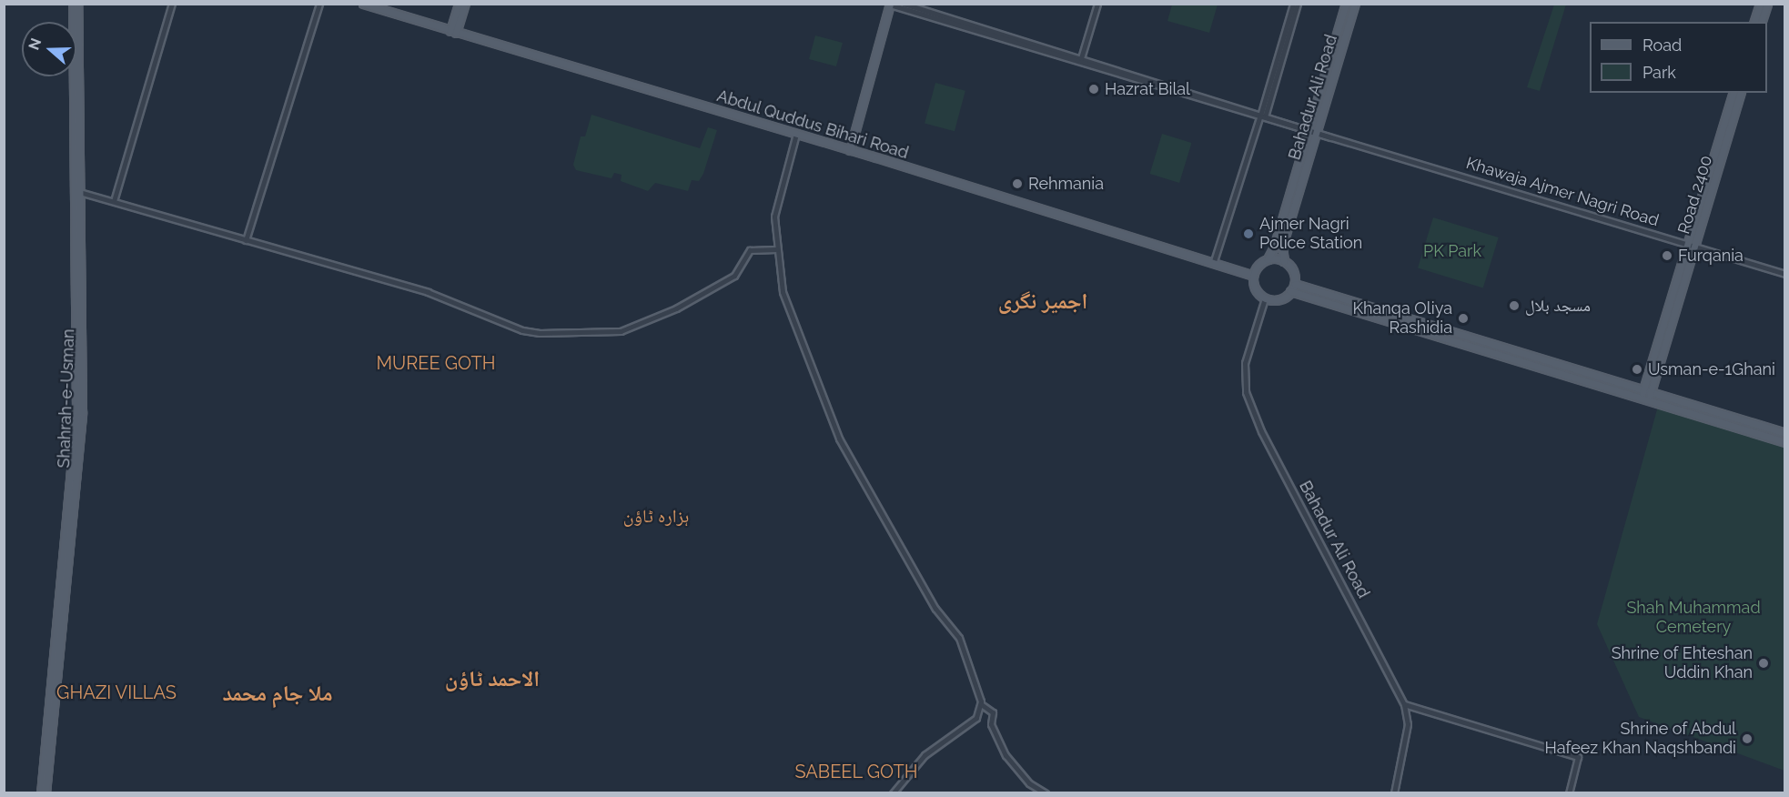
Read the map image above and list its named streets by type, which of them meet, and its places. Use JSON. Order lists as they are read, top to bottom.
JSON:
{
  "streets": {
    "main road": [
      "Bahadur Ali Road",
      "Abdul Quddus Bihari Road",
      "Road 2400",
      "Shahrah-e-Usman"
    ],
    "street": ["Khawaja Ajmer Nagri Road"]
  },
  "crossings": [
    ["Bahadur Ali Road", "Abdul Quddus Bihari Road"],
    ["Bahadur Ali Road", "Khawaja Ajmer Nagri Road"],
    ["Khawaja Ajmer Nagri Road", "Road 2400"]
  ],
  "districts": [
    "اجمیر نگری",
    "MUREE GOTH",
    "ہزارہ ٹاؤن",
    "الاحمد ٹاؤن",
    "GHAZI VILLAS",
    "ملا جام محمد",
    "SABEEL GOTH"
  ],
  "parks": ["PK Park", "Shah Muhammad Cemetery"],
  "places": [
    "Hazrat Bilal",
    "Rehmania",
    "Ajmer Nagri Police Station",
    "Furqania",
    "مسجد بلال",
    "Khanqa Oliya Rashidia",
    "Usman-e-1Ghani",
    "Shrine of Ehteshan Uddin Khan",
    "Shrine of Abdul Hafeez Khan Naqshbandi"
  ],
  "legend": ["Road", "Park"],
  "north": "left"
}
